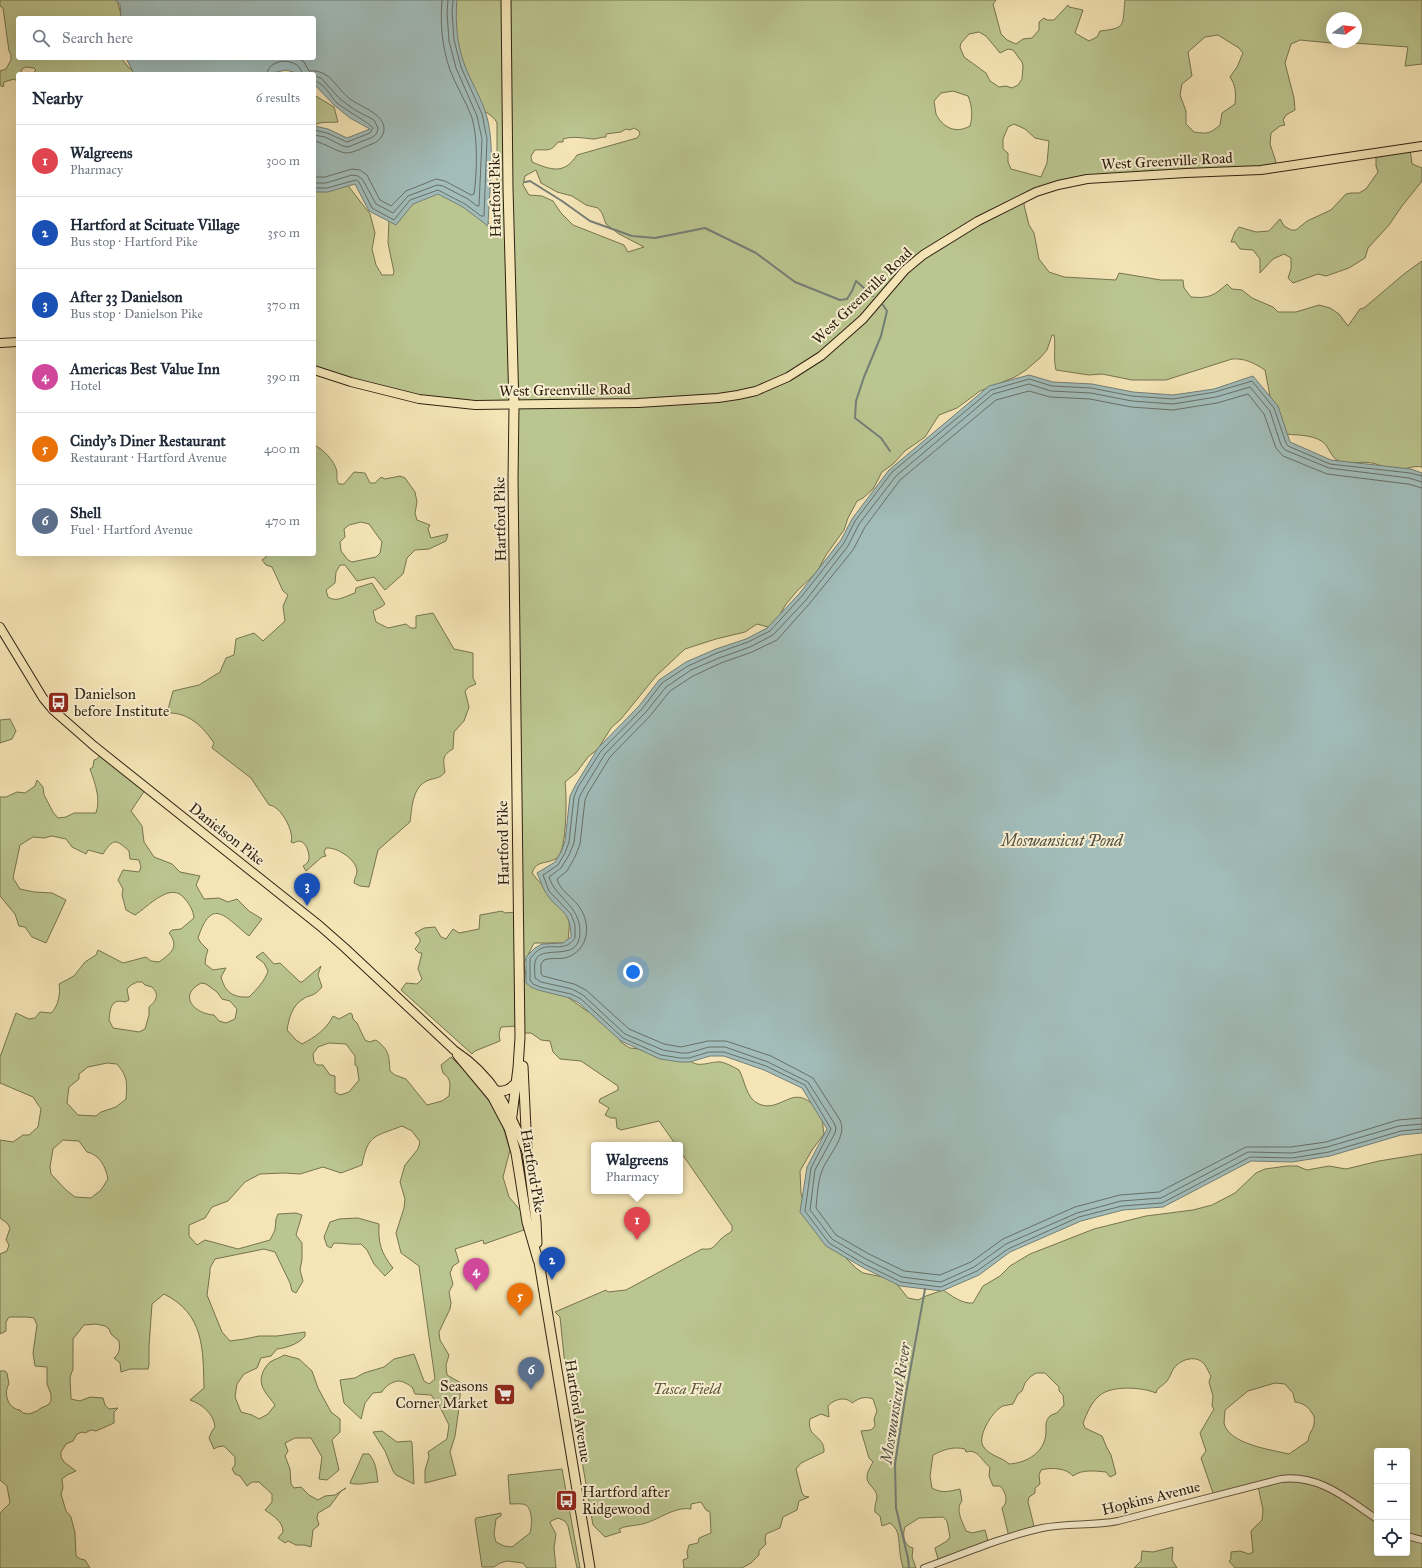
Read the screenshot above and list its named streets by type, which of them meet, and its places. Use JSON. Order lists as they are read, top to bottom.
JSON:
{
  "streets": {
    "highway": ["Hartford Pike", "Hartford Avenue"],
    "main road": ["West Greenville Road", "Danielson Pike"],
    "street": ["Hopkins Avenue"]
  },
  "crossings": [
    ["West Greenville Road", "Hartford Pike"],
    ["Hartford Pike", "Danielson Pike"],
    ["Hartford Pike", "Hartford Avenue"]
  ],
  "water": ["Moswansicut Pond", "Moswansicut River"],
  "parks": ["Tasca Field"],
  "places": {
    "bus stop": ["Danielson before Institute", "Hartford after Ridgewood"],
    "supermarket": ["Seasons Corner Market"]
  },
  "north": "right",
  "page": {
    "search": "Search here",
    "heading": ["Nearby", "6 results"],
    "list": [
      {
        "mark": "1",
        "name": "Walgreens",
        "note": "Pharmacy",
        "value": "300 m"
      },
      {
        "mark": "2",
        "name": "Hartford at Scituate Village",
        "note": "Bus stop · Hartford Pike",
        "value": "350 m"
      },
      {
        "mark": "3",
        "name": "After 33 Danielson",
        "note": "Bus stop · Danielson Pike",
        "value": "370 m"
      },
      {
        "mark": "4",
        "name": "Americas Best Value Inn",
        "note": "Hotel",
        "value": "390 m"
      },
      {
        "mark": "5",
        "name": "Cindy's Diner Restaurant",
        "note": "Restaurant · Hartford Avenue",
        "value": "400 m"
      },
      {
        "mark": "6",
        "name": "Shell",
        "note": "Fuel · Hartford Avenue",
        "value": "470 m"
      }
    ],
    "pins": [
      "3",
      "1",
      "2",
      "4",
      "5",
      "6"
    ],
    "popup": ["Walgreens", "Pharmacy"],
    "map_buttons": ["+", "−"]
  }
}
